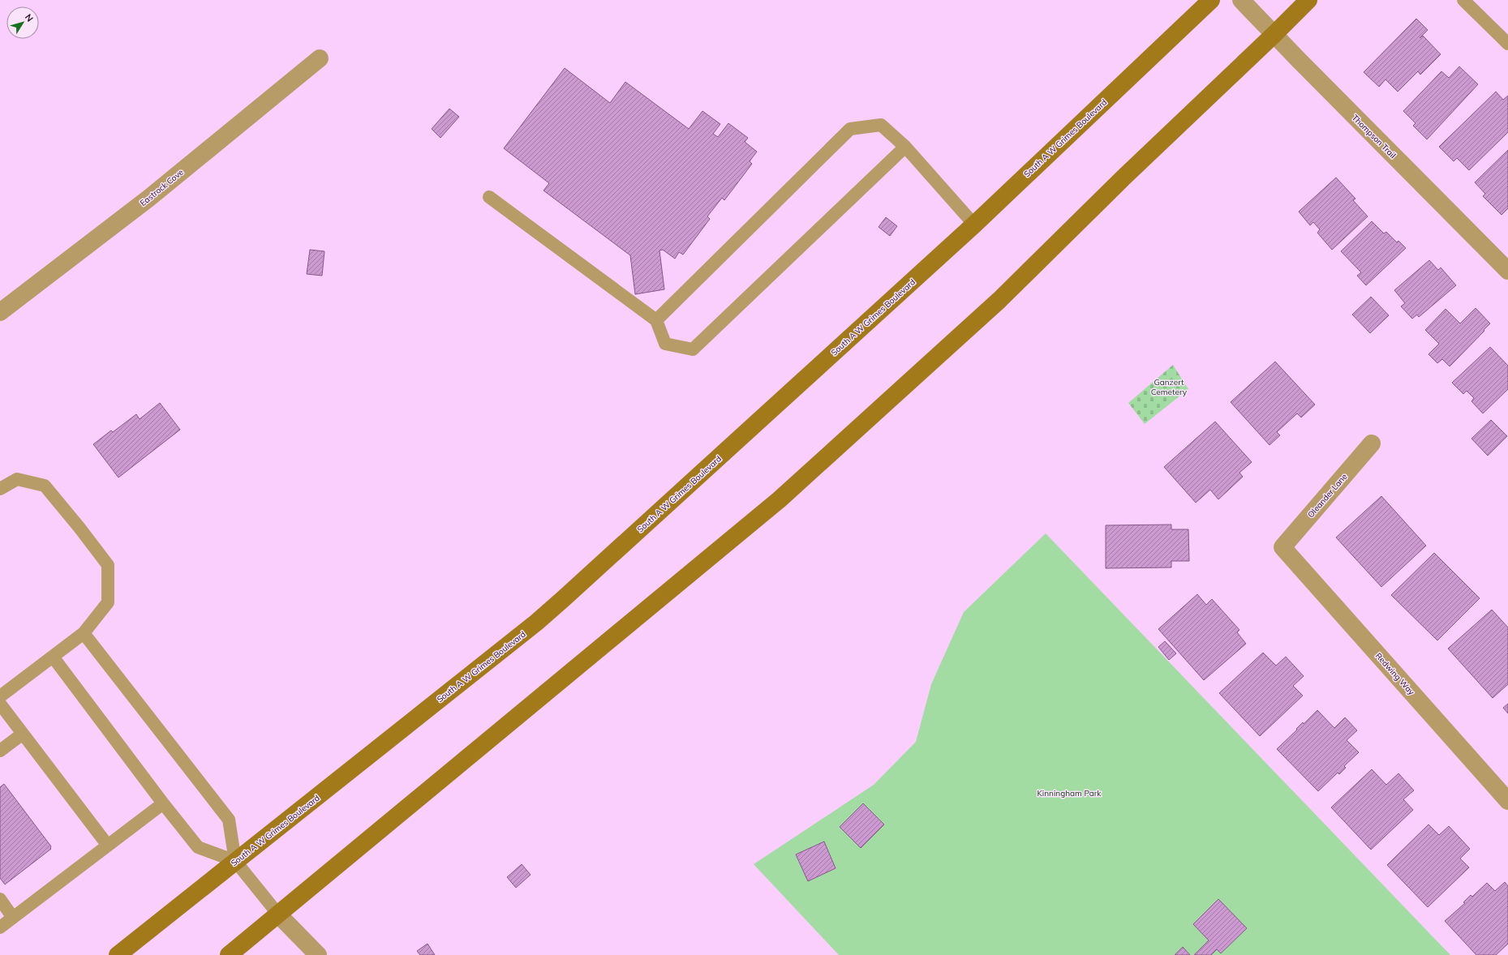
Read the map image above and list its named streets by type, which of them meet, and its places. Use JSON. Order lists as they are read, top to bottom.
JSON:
{
  "streets": {
    "main road": ["South A W Grimes Boulevard"],
    "street": [
      "Thompson Trail",
      "Eastrock Cove",
      "Oleander Lane",
      "Redwing Way"
    ]
  },
  "crossings": [
    ["Oleander Lane", "Redwing Way"]
  ],
  "parks": ["Ganzert Cemetery", "Kinningham Park"],
  "north": "top right"
}
